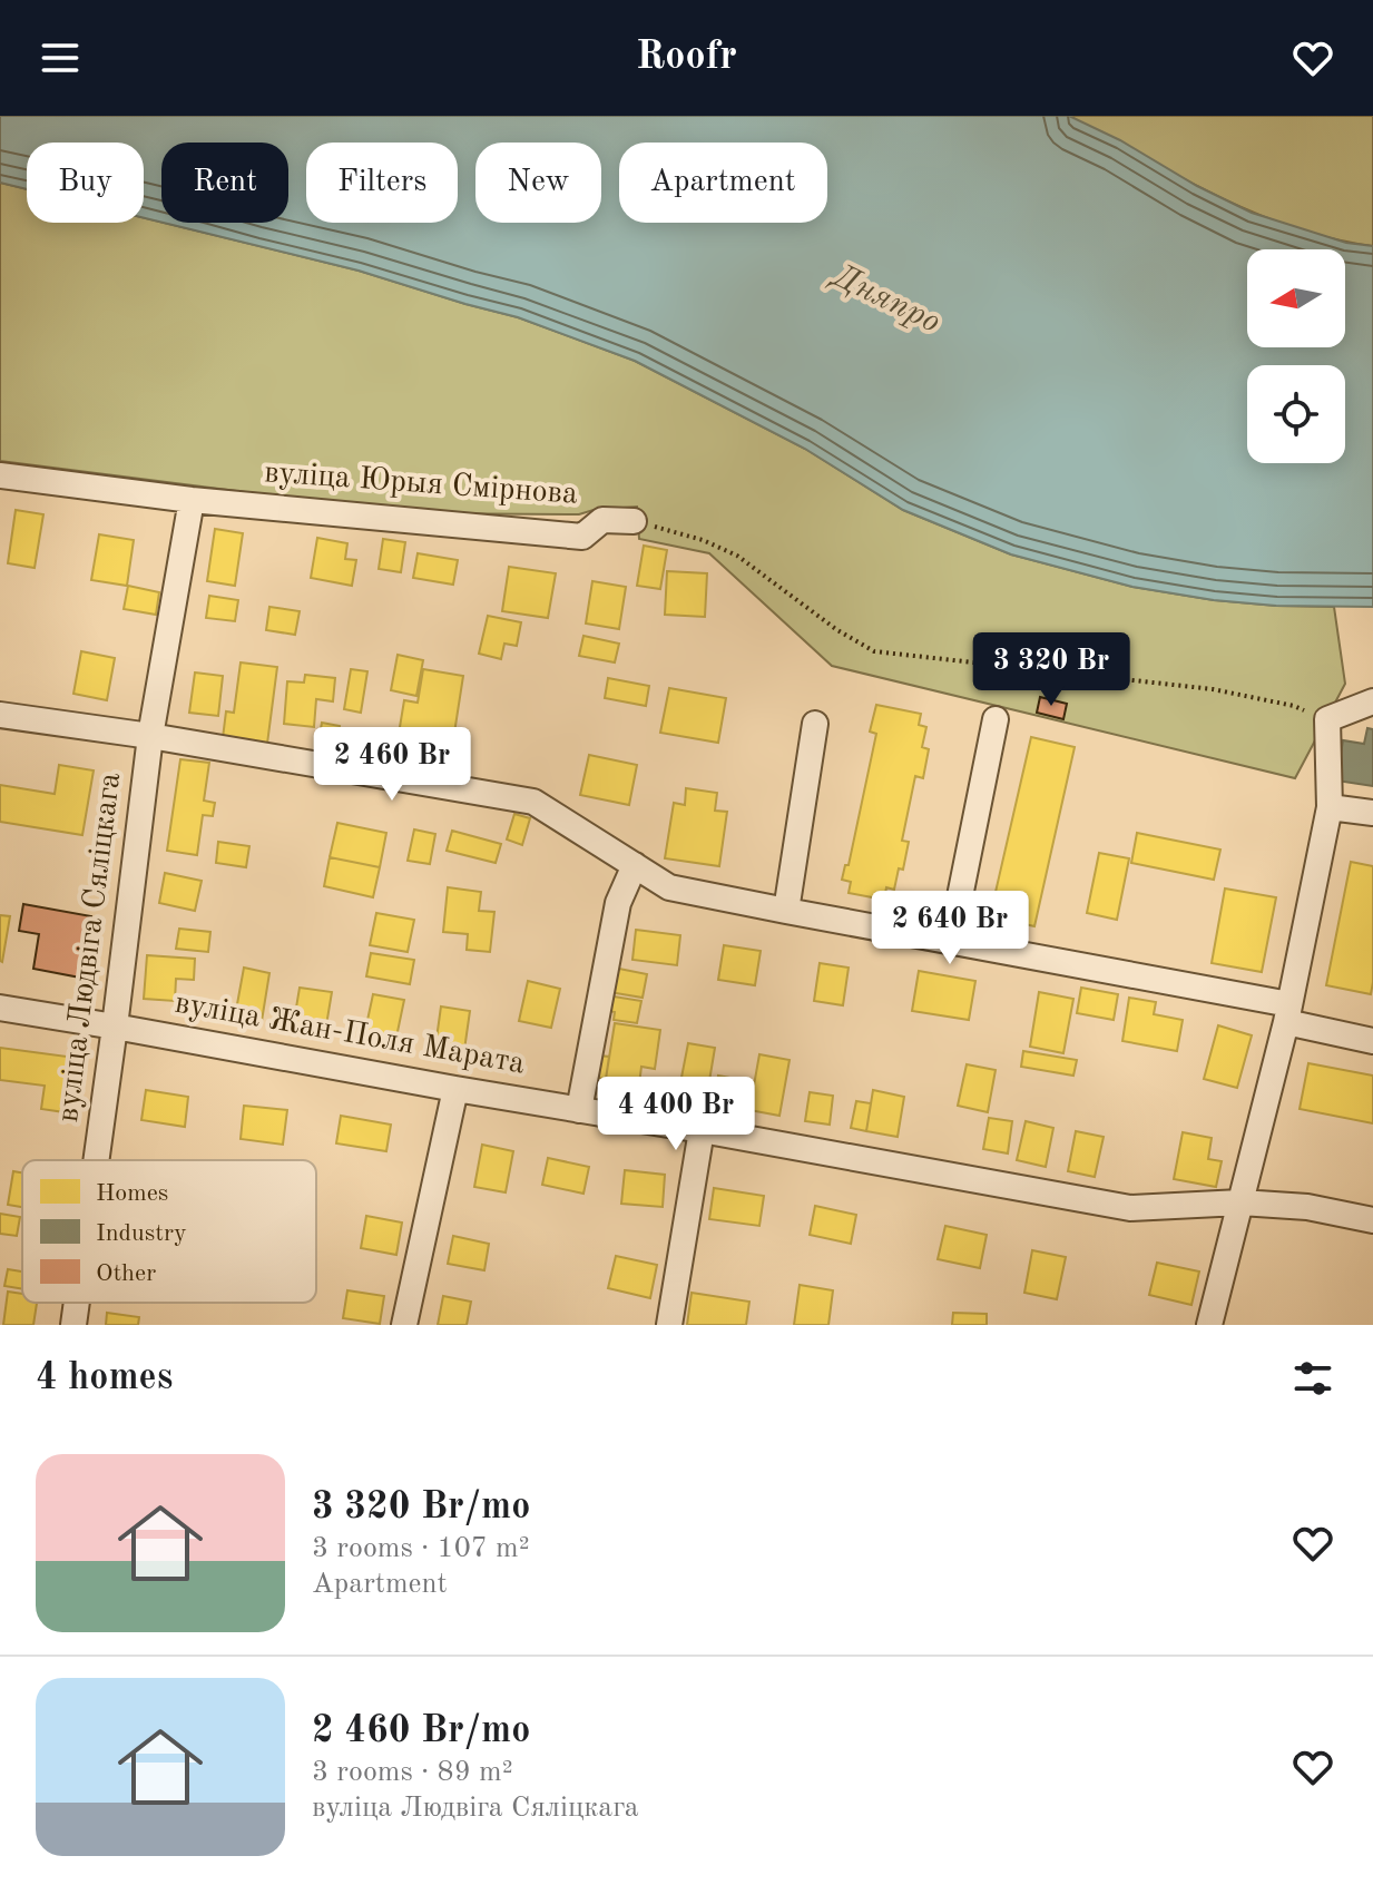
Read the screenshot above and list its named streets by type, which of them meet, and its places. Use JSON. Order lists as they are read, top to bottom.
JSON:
{
  "streets": {
    "street": ["вуліца Юрыя Смірнова", "вуліца Людвіга Сяліцкага", "вуліца Жан-Поля Марата"]
  },
  "crossings": [
    ["вуліца Юрыя Смірнова", "вуліца Людвіга Сяліцкага"],
    ["вуліца Людвіга Сяліцкага", "вуліца Жан-Поля Марата"]
  ],
  "water": ["Дняпро"],
  "legend": ["Homes", "Industry", "Other"],
  "north": "left",
  "page": {
    "header": "Roofr",
    "chip": [
      "Buy",
      "Rent",
      "Filters",
      "New",
      "Apartment"
    ],
    "price": [
      "3 320 Br",
      "2 460 Br",
      "2 640 Br",
      "4 400 Br"
    ],
    "heading": "4 homes",
    "list": [
      {
        "name": "3 320 Br/mo",
        "note": "3 rooms · 107 m² · Apartment"
      },
      {
        "name": "2 460 Br/mo",
        "note": "3 rooms · 89 m² · вуліца Людвіга Сяліцкага"
      }
    ]
  }
}
